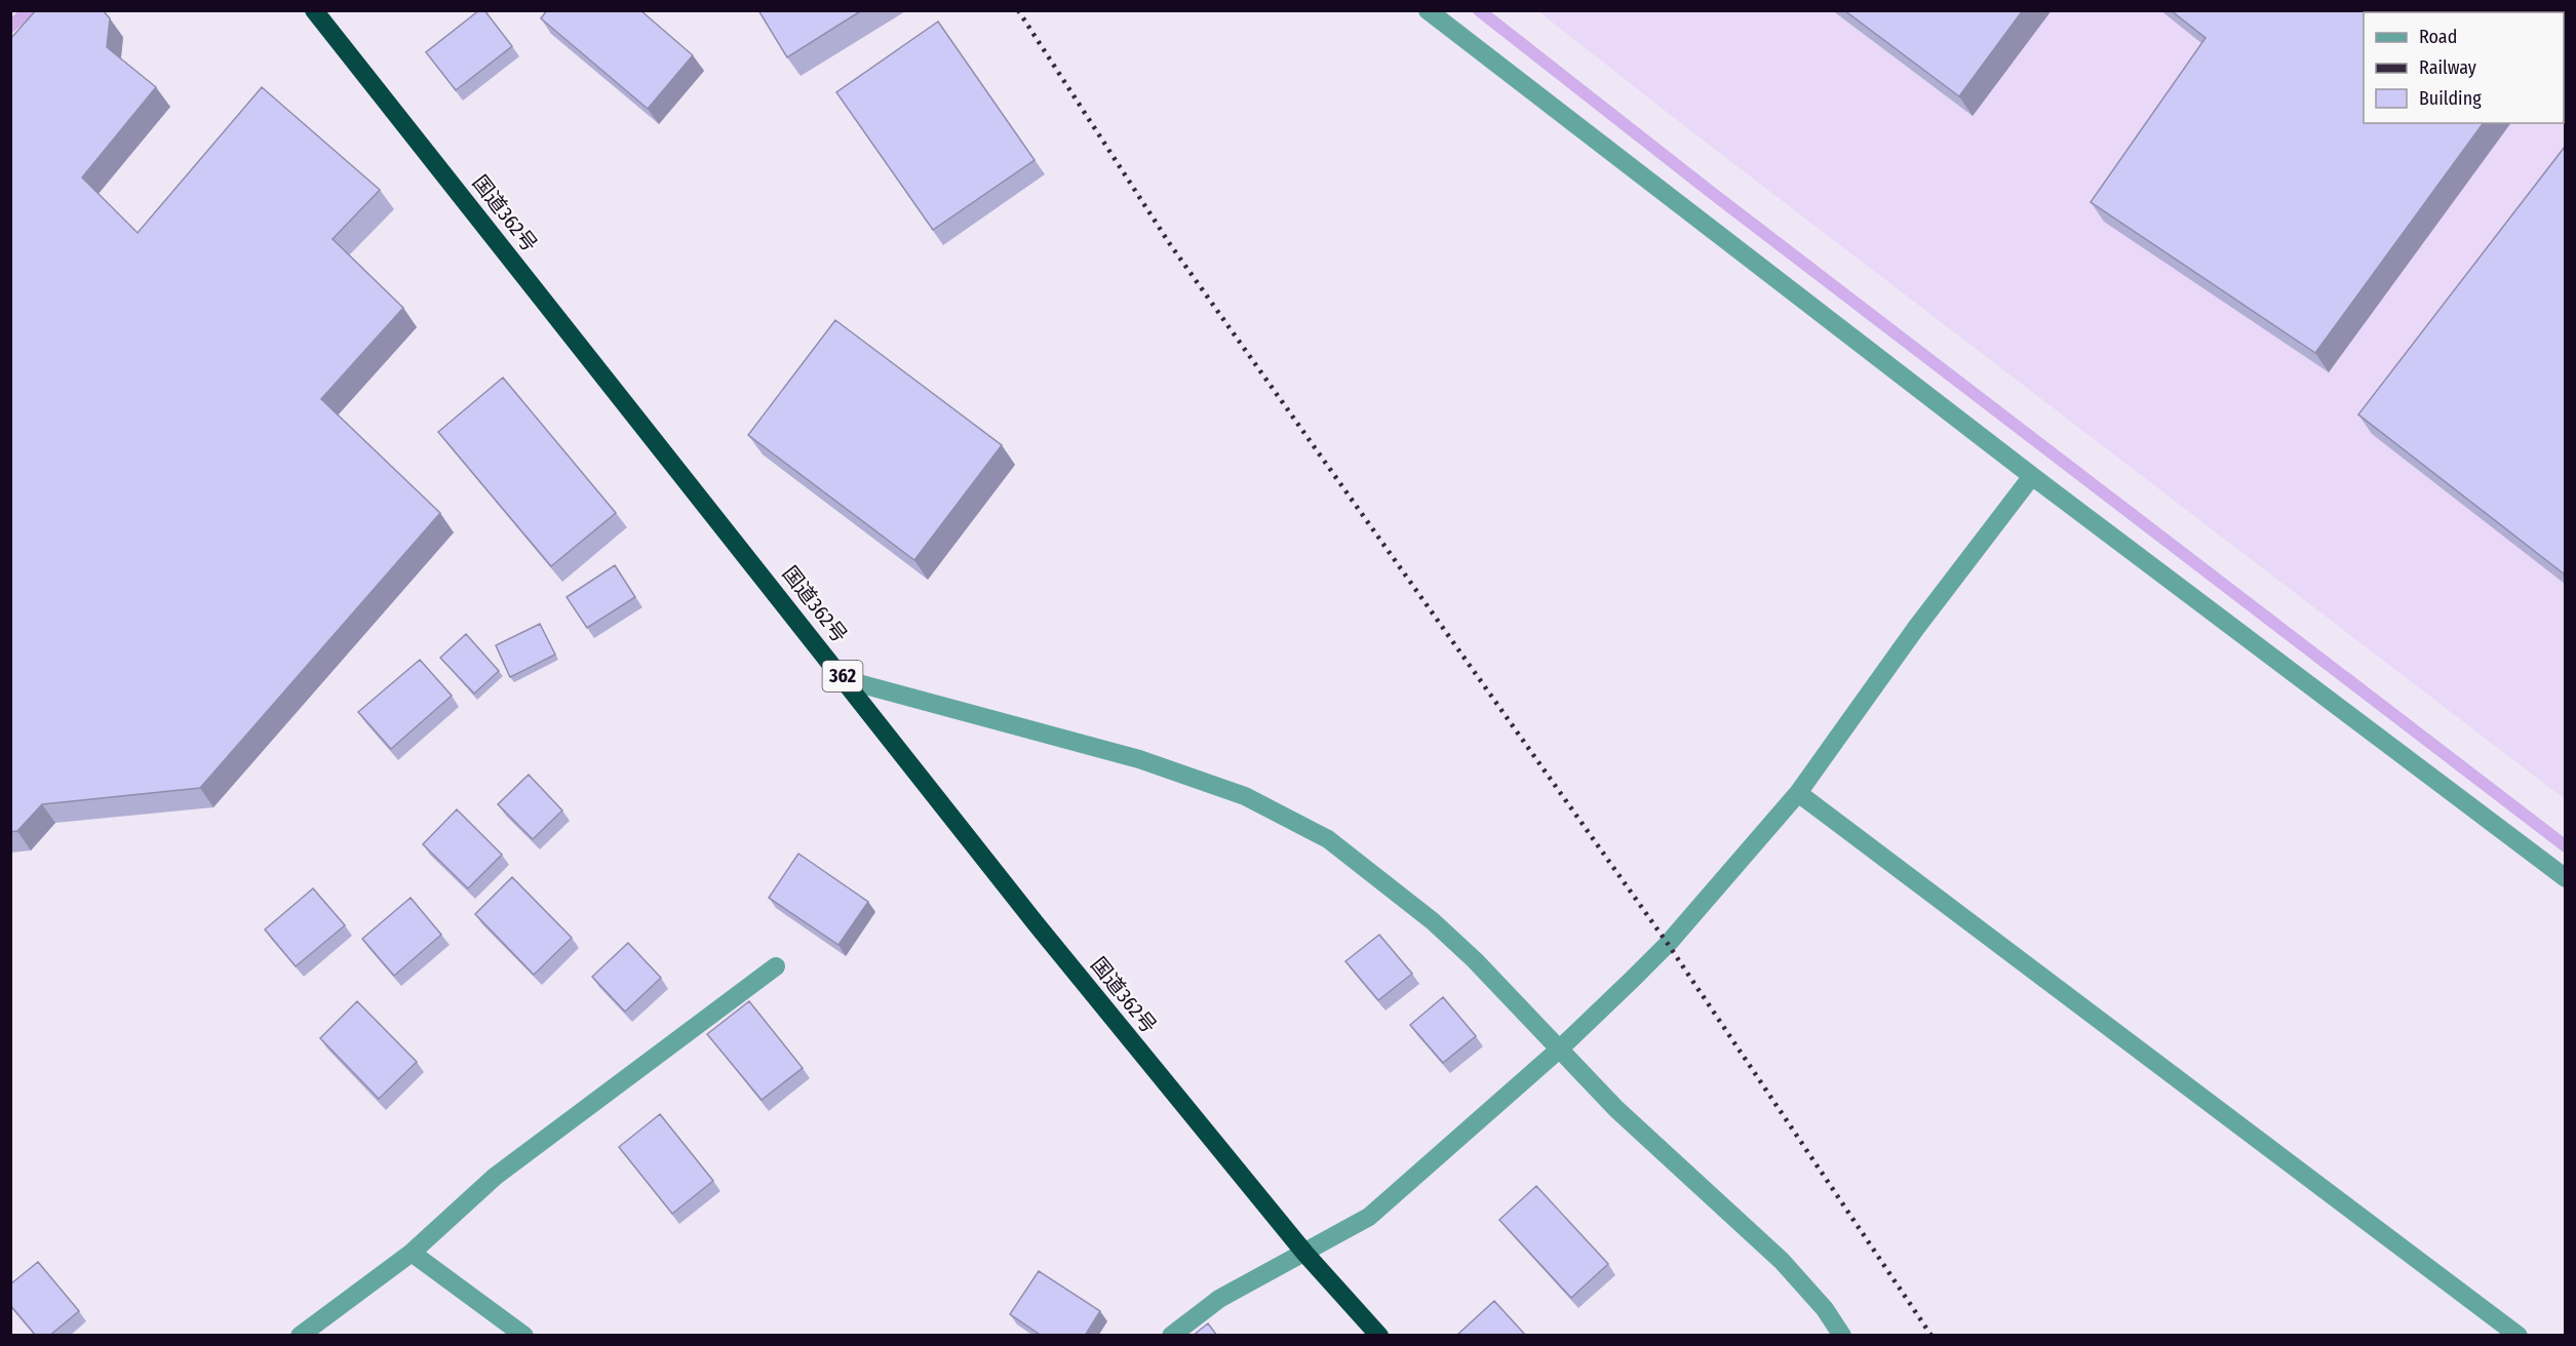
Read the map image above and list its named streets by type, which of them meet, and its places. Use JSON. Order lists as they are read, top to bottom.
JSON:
{
  "streets": {
    "highway": ["国道362号", "362"]
  },
  "legend": ["Road", "Railway", "Building"]
}
